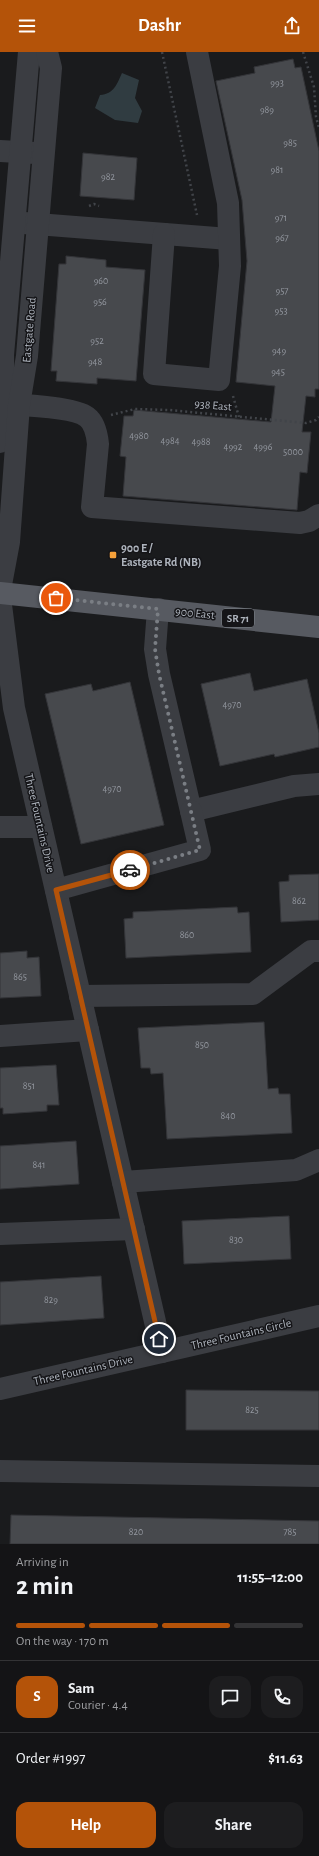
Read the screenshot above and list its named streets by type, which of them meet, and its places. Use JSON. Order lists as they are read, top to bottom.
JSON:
{
  "streets": {
    "main road": ["900 East", "SR 71"],
    "street": ["Eastgate Road", "Three Fountains Drive", "Three Fountains Circle"],
    "path": ["938 East"]
  },
  "crossings": [
    ["Eastgate Road", "900 East"],
    ["Three Fountains Drive", "Three Fountains Circle"]
  ],
  "places": {
    "transit": ["900 E / Eastgate Rd (NB)"]
  },
  "house_numbers": [
    "993",
    "989",
    "985",
    "981",
    "982",
    "971",
    "967",
    "960",
    "957",
    "956",
    "953",
    "952",
    "949",
    "948",
    "945",
    "4980",
    "4984",
    "4988",
    "4992",
    "4996",
    "5000",
    "4970",
    "4970",
    "862",
    "860",
    "865",
    "850",
    "851",
    "840",
    "841",
    "830",
    "829",
    "825",
    "820",
    "785"
  ],
  "page": {
    "header": "Dashr",
    "heading": ["2 min", "Arriving in", "11:55–12:00"],
    "panel": [
      "Sam",
      "Courier · 4.4",
      "Order #1997",
      "$11.63"
    ],
    "bar": "On the way · 170 m",
    "round": "S",
    "buttons": ["Help", "Share"]
  }
}
